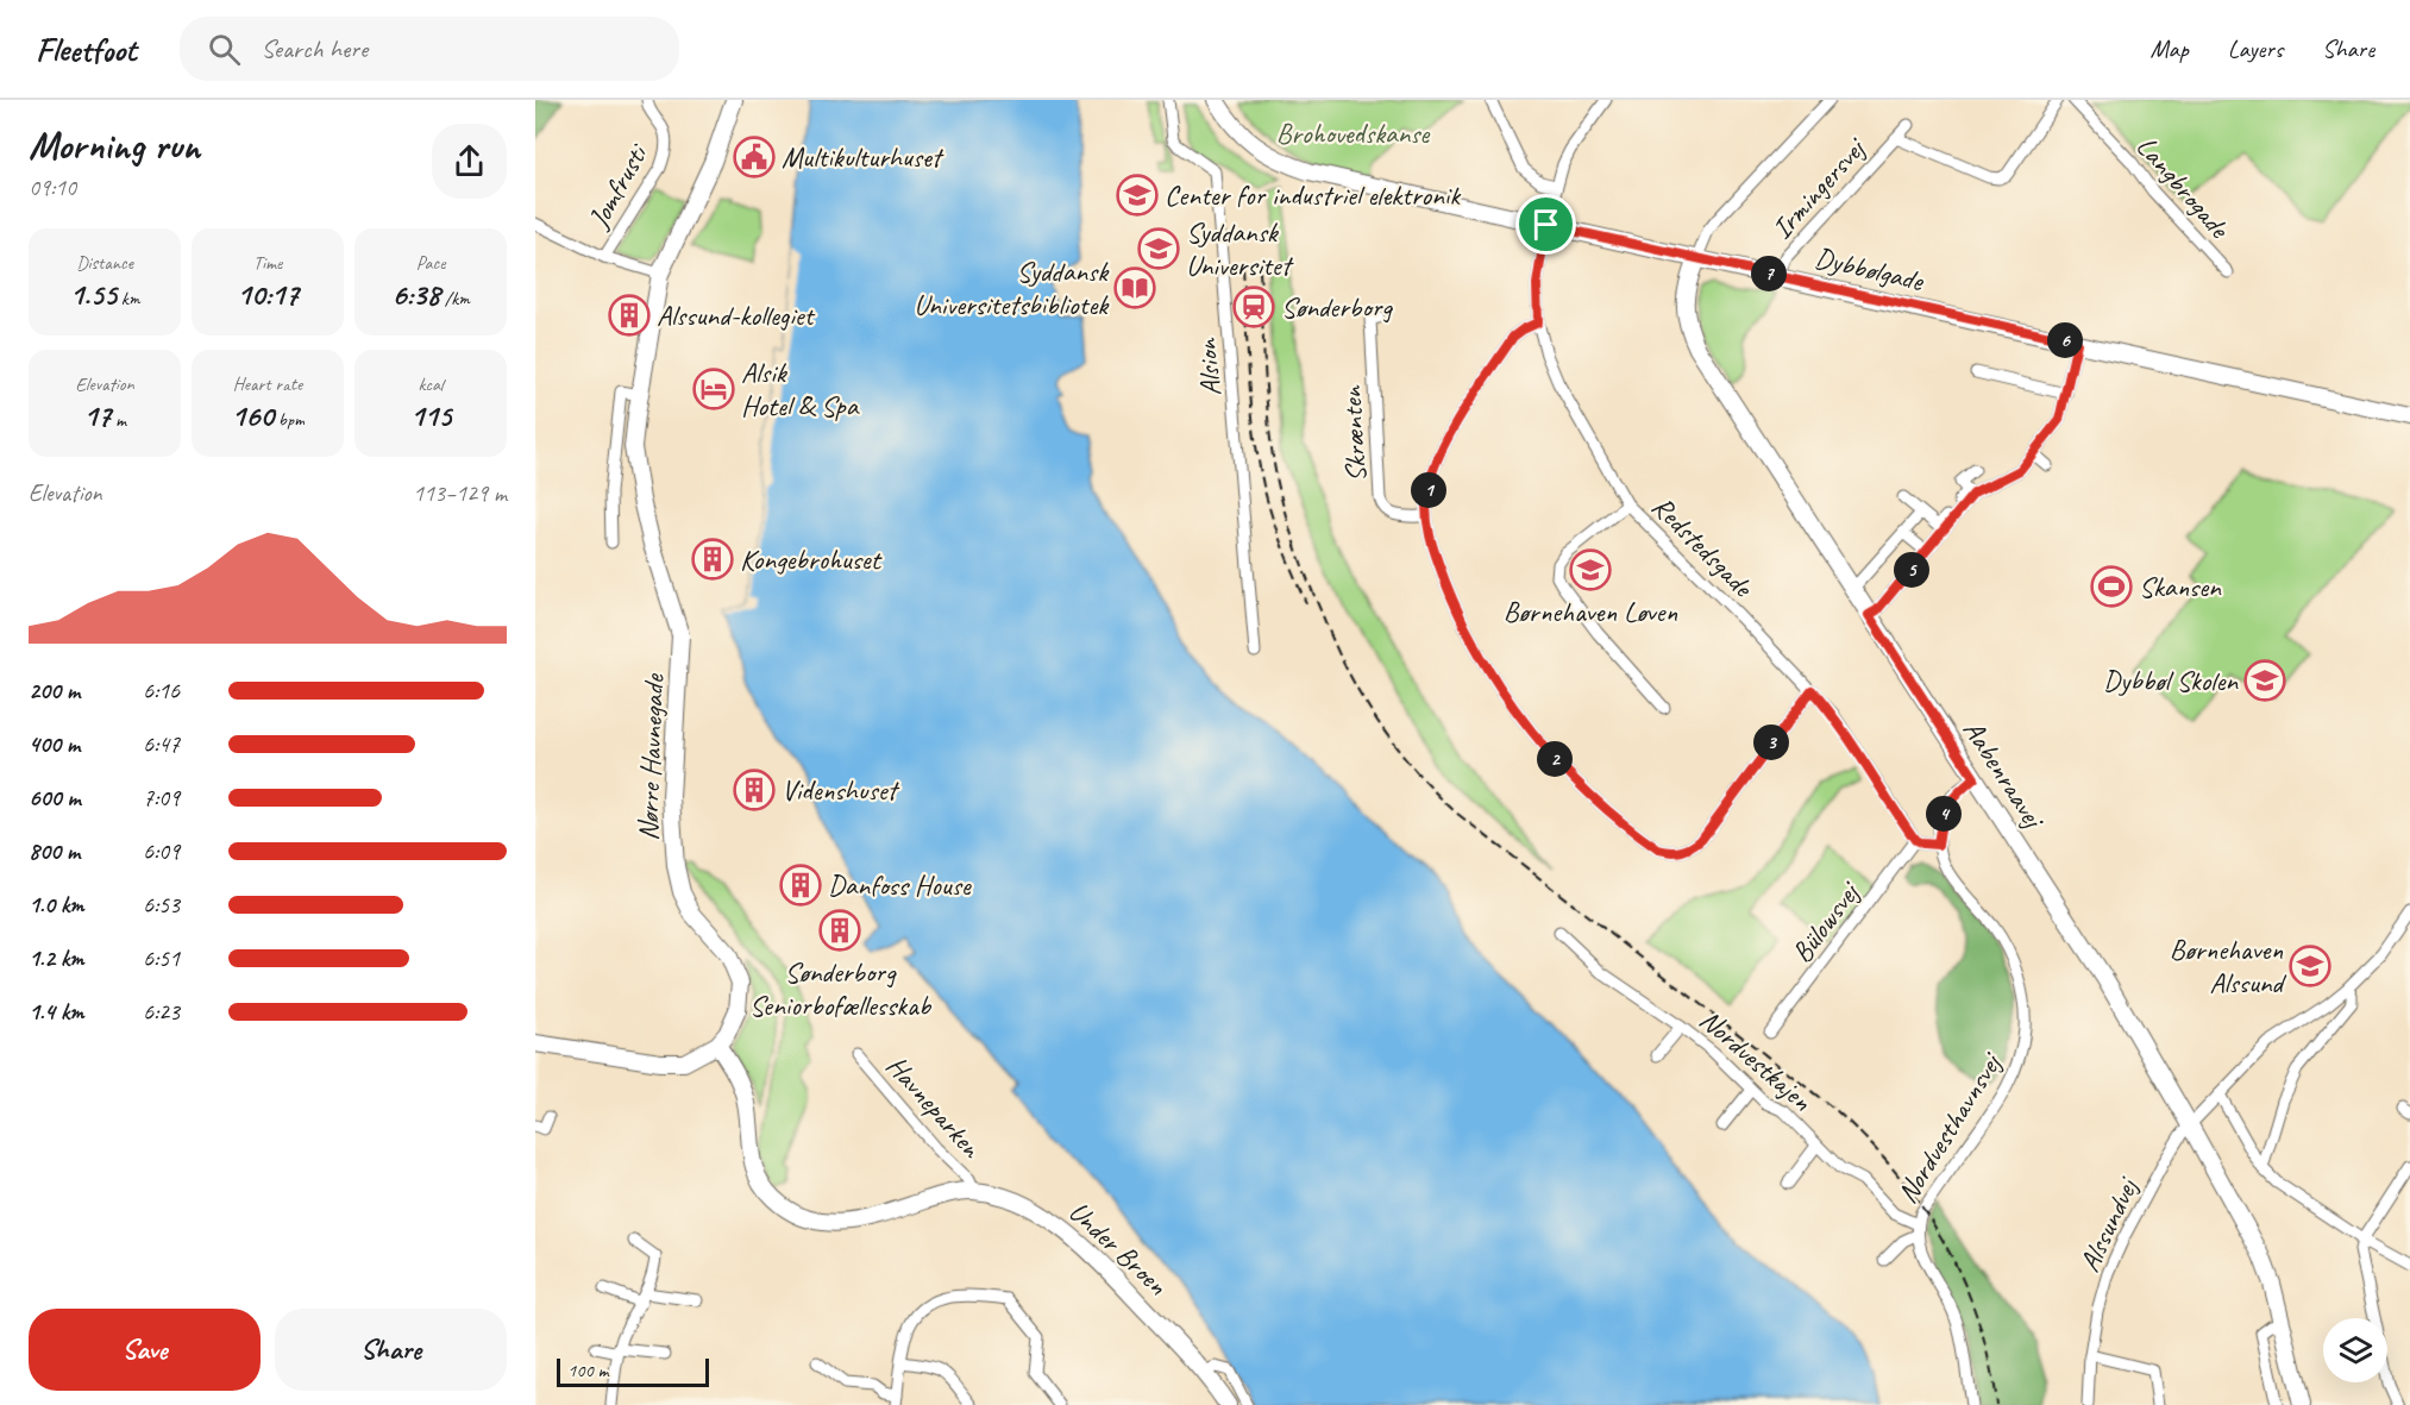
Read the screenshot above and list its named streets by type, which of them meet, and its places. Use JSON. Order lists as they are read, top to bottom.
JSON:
{
  "streets": {
    "street": [
      "Jomfrusti",
      "Langbrogade",
      "Irmingersvej",
      "Dybbølgade",
      "Alsion",
      "Skrænten",
      "Redstedsgade",
      "Nørre Havnegade",
      "Aabenraavej",
      "Bülowsvej",
      "Nordvestkajen",
      "Havneparken",
      "Nordvesthavnsvej",
      "Alssundvej",
      "Under Broen"
    ]
  },
  "crossings": [
    ["Irmingersvej", "Dybbølgade"],
    ["Dybbølgade", "Redstedsgade"],
    ["Dybbølgade", "Aabenraavej"],
    ["Redstedsgade", "Bülowsvej"],
    ["Nørre Havnegade", "Under Broen"],
    ["Aabenraavej", "Alssundvej"],
    ["Nordvestkajen", "Nordvesthavnsvej"],
    ["Havneparken", "Under Broen"]
  ],
  "parks": ["Brohovedskanse"],
  "places": {
    "public building": ["Multikulturhuset"],
    "school or university": [
      "Center for industriel elektronik",
      "Syddansk Universitet",
      "Børnehaven Løven",
      "Dybbøl Skolen",
      "Børnehaven Alssund"
    ],
    "library": ["Syddansk Universitetsbibliotek"],
    "station": ["Sønderborg"],
    "building": [
      "Alssund-kollegiet",
      "Kongebrohuset",
      "Videnshuset",
      "Danfoss House",
      "Sønderborg Seniorbofællesskab"
    ],
    "hotel": ["Alsik Hotel & Spa"],
    "sports": ["Skansen"]
  },
  "scale_bar": "100 m",
  "page": {
    "header": "Fleetfoot",
    "search": "Search here",
    "nav": ["Map", "Layers", "Share"],
    "heading": ["Morning run", "09:10"],
    "stats": [
      ["Distance", "1.55 km"],
      ["Time", "10:17"],
      ["Pace", "6:38 /km"],
      ["Elevation", "17 m"],
      ["Heart rate", "160 bpm"],
      ["kcal", "115"]
    ],
    "pins": [
      "7",
      "6",
      "1",
      "5",
      "3",
      "2",
      "4"
    ],
    "chart": ["Elevation", "113–129 m"],
    "list": [
      {
        "name": "200 m",
        "note": "6:16"
      },
      {
        "name": "400 m",
        "note": "6:47"
      },
      {
        "name": "600 m",
        "note": "7:09"
      },
      {
        "name": "800 m",
        "note": "6:09"
      },
      {
        "name": "1.0 km",
        "note": "6:53"
      },
      {
        "name": "1.2 km",
        "note": "6:51"
      },
      {
        "name": "1.4 km",
        "note": "6:23"
      }
    ],
    "buttons": ["Save", "Share"],
    "scale": "100 m"
  }
}
